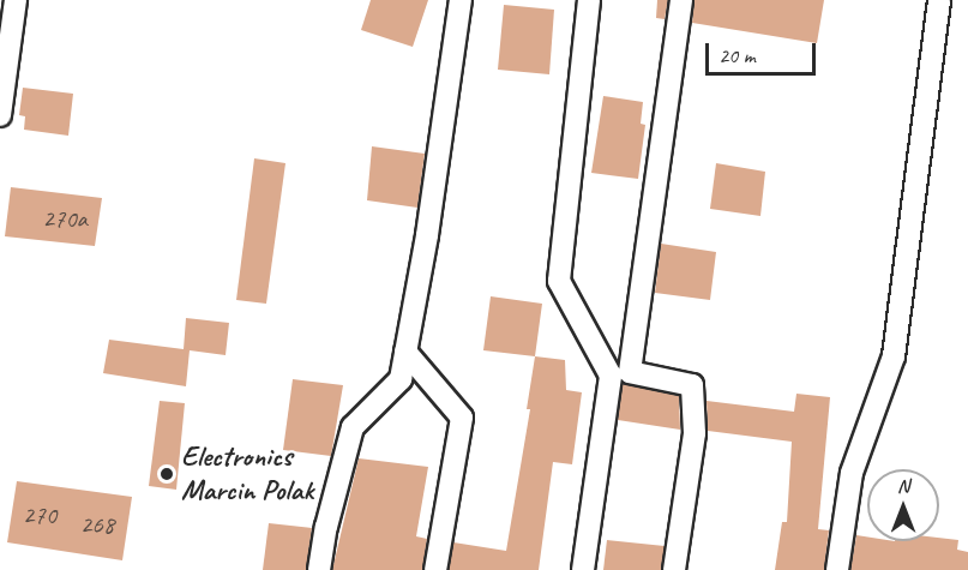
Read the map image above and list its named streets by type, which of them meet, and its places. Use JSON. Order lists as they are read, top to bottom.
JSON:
{
  "places": ["Electronics Marcin Polak"],
  "house_numbers": ["270a", "270", "268"],
  "scale_bar": "20 m",
  "north": "top"
}
